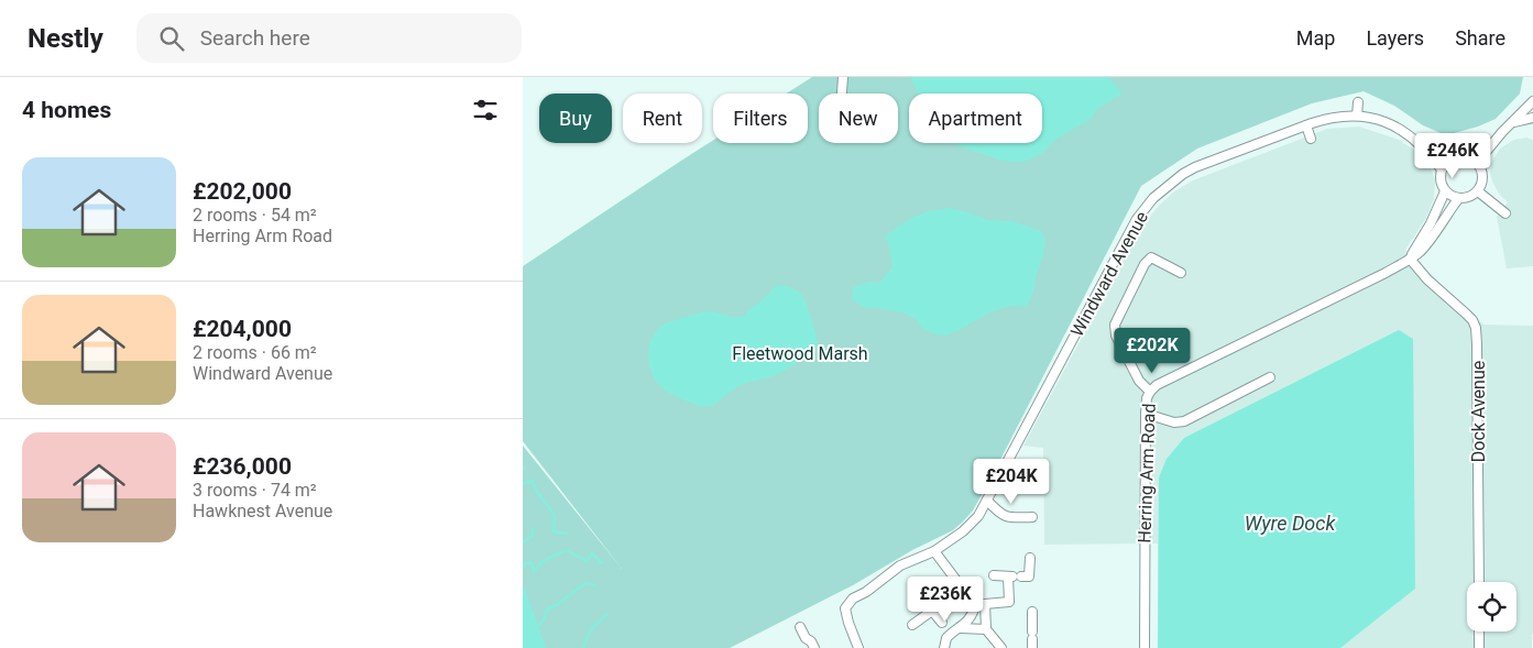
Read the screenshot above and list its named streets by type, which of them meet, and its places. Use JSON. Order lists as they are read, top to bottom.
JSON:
{
  "streets": {
    "street": ["Windward Avenue", "Dock Avenue", "Herring Arm Road"]
  },
  "crossings": [
    ["Windward Avenue", "Herring Arm Road"],
    ["Dock Avenue", "Herring Arm Road"]
  ],
  "water": ["Wyre Dock"],
  "parks": ["Fleetwood Marsh"],
  "page": {
    "header": "Nestly",
    "search": "Search here",
    "nav": ["Map", "Layers", "Share"],
    "heading": "4 homes",
    "chip": [
      "Buy",
      "Rent",
      "Filters",
      "New",
      "Apartment"
    ],
    "price": [
      "£246K",
      "£202K",
      "£204K",
      "£236K"
    ],
    "list": [
      {
        "name": "£202,000",
        "note": "2 rooms · 54 m² · Herring Arm Road"
      },
      {
        "name": "£204,000",
        "note": "2 rooms · 66 m² · Windward Avenue"
      },
      {
        "name": "£236,000",
        "note": "3 rooms · 74 m² · Hawknest Avenue"
      }
    ]
  }
}
